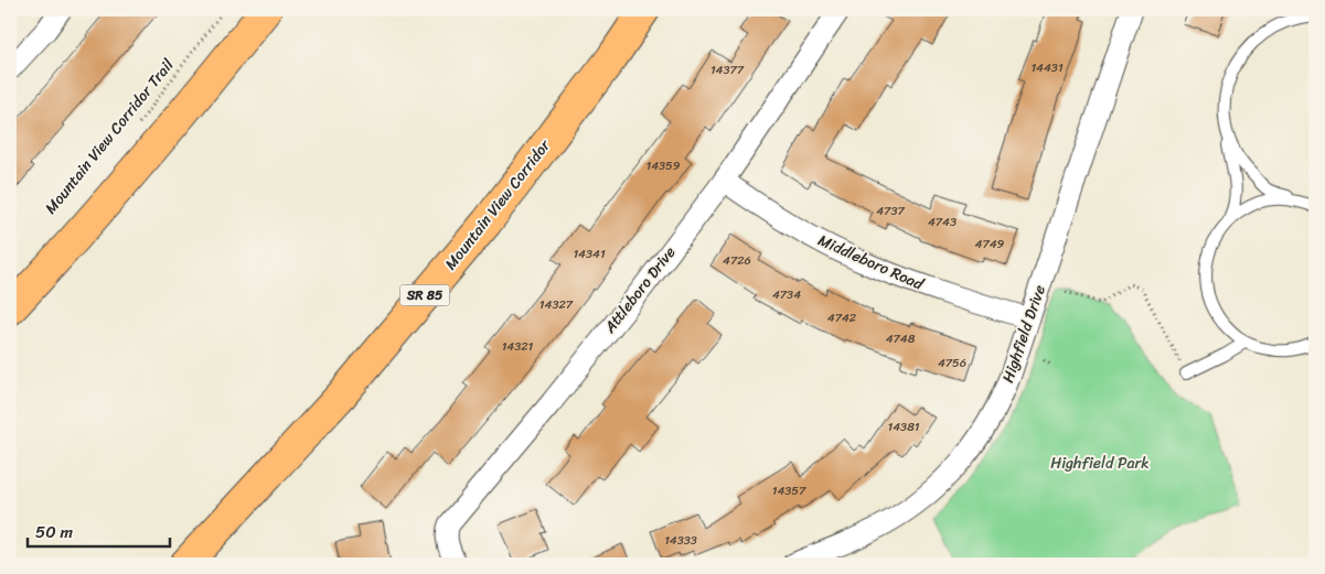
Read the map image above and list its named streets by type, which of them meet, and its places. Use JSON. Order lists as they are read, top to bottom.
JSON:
{
  "streets": {
    "highway": ["Mountain View Corridor", "SR 85"],
    "street": ["Middleboro Road", "Attleboro Drive", "Highfield Drive"],
    "path": ["Mountain View Corridor Trail"]
  },
  "crossings": [
    ["Middleboro Road", "Attleboro Drive"],
    ["Middleboro Road", "Highfield Drive"]
  ],
  "parks": ["Highfield Park"],
  "house_numbers": [
    "14431",
    "14377",
    "14359",
    "4737",
    "4743",
    "4749",
    "14341",
    "4726",
    "4734",
    "14327",
    "4742",
    "4748",
    "14321",
    "4756",
    "14381",
    "14357",
    "14333"
  ],
  "scale_bar": "50 m"
}
